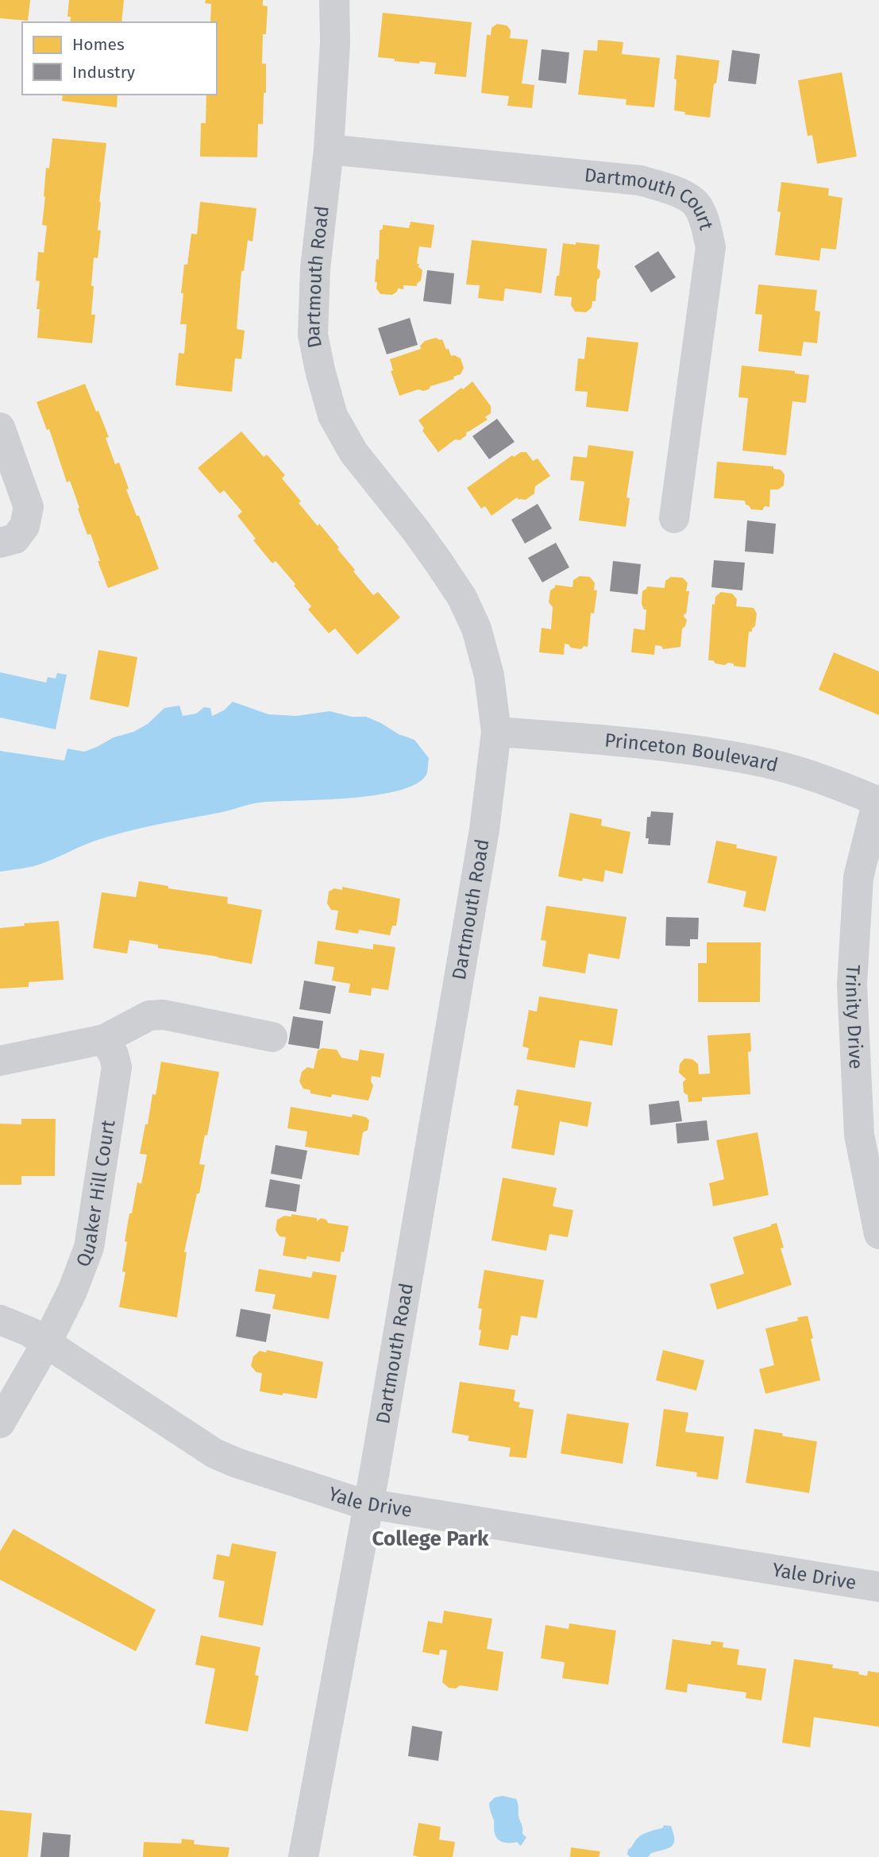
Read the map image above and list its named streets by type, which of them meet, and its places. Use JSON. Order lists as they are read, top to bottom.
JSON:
{
  "streets": {
    "street": [
      "Dartmouth Court",
      "Dartmouth Road",
      "Princeton Boulevard",
      "Trinity Drive",
      "Quaker Hill Court",
      "Yale Drive"
    ]
  },
  "crossings": [
    ["Dartmouth Court", "Dartmouth Road"],
    ["Dartmouth Road", "Princeton Boulevard"],
    ["Dartmouth Road", "Yale Drive"],
    ["Princeton Boulevard", "Trinity Drive"],
    ["Quaker Hill Court", "Yale Drive"]
  ],
  "districts": ["College Park"],
  "legend": ["Homes", "Industry"]
}
